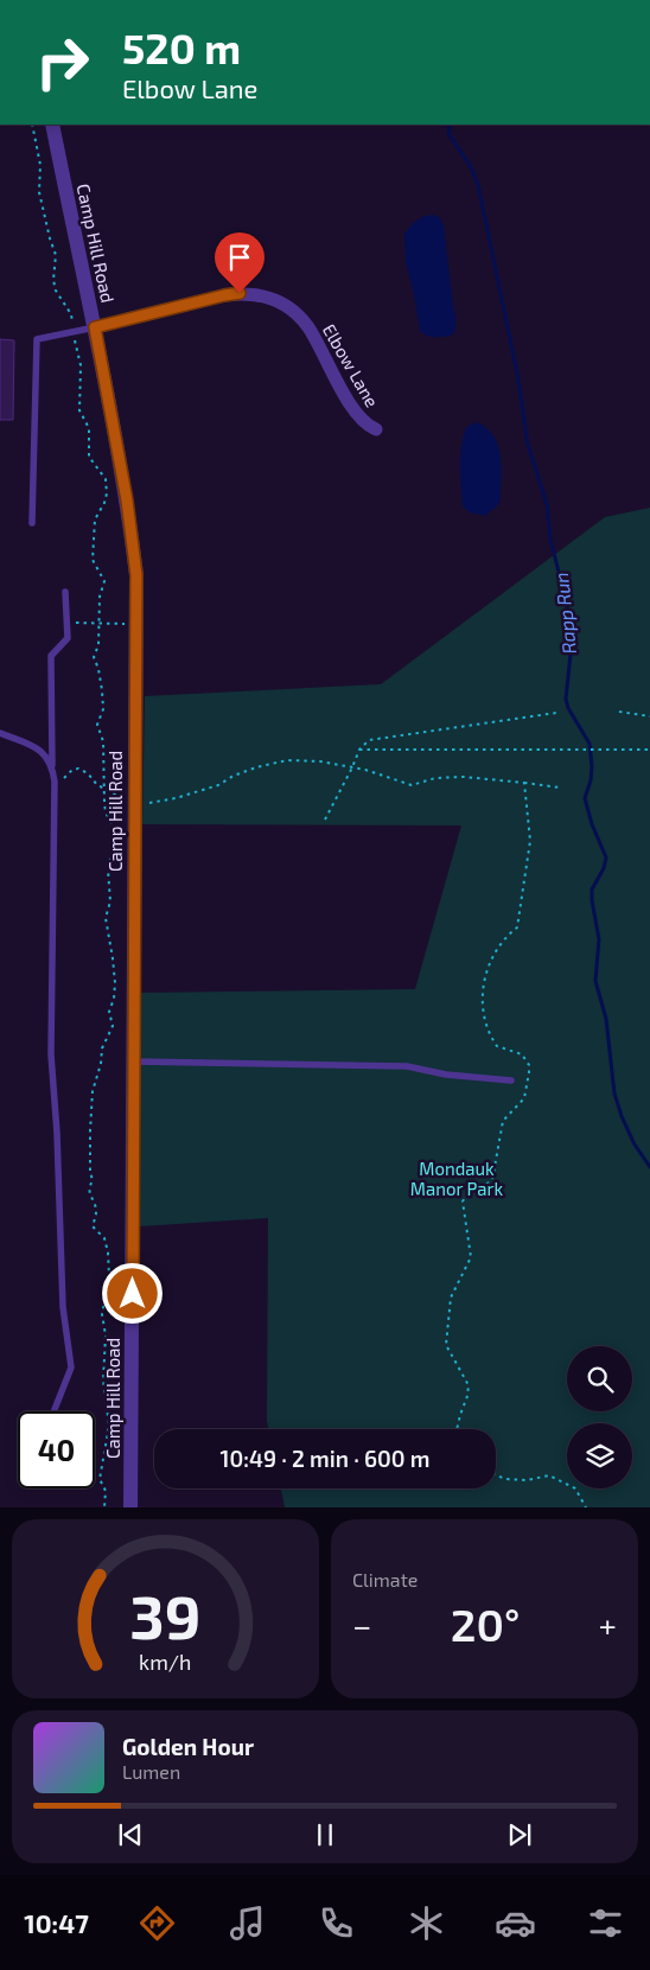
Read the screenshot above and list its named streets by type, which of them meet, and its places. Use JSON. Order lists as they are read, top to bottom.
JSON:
{
  "streets": {
    "street": ["Camp Hill Road", "Elbow Lane"]
  },
  "crossings": [
    ["Camp Hill Road", "Elbow Lane"]
  ],
  "water": ["Rapp Run"],
  "parks": ["Mondauk Manor Park"],
  "page": {
    "turn": ["520 m", "Elbow Lane"],
    "limit": "40",
    "trip": "10:49 · 2 min · 600 m",
    "tile": "Climate",
    "heat": ["−", "20°", "+"],
    "song": ["Golden Hour", "Lumen"],
    "tabs": "10:47",
    "gauge": ["39", "km/h"]
  }
}
